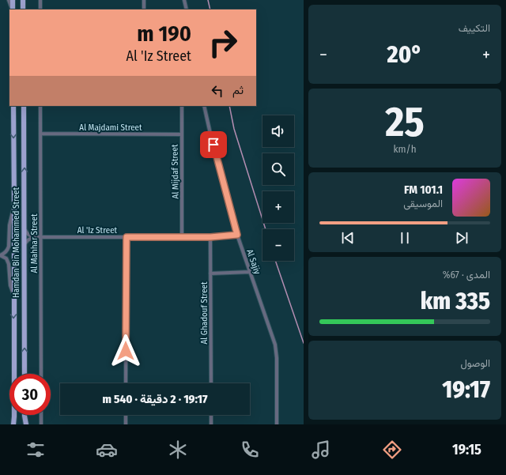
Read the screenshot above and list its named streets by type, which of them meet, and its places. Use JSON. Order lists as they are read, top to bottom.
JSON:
{
  "streets": {
    "main road": ["Hamdan Bin Mohammed Street"],
    "street": [
      "Al Majdami Street",
      "Al Mijdaf Street",
      "Al 'Iz Street",
      "Al Mahhar Street",
      "Al Sajiy",
      "Al Ghadouf Street"
    ]
  },
  "crossings": [
    ["Al Majdami Street", "Al Mijdaf Street"],
    ["Al Majdami Street", "Al Mahhar Street"],
    ["Al Mijdaf Street", "Al 'Iz Street"],
    ["Al 'Iz Street", "Al Mahhar Street"],
    ["Al 'Iz Street", "Al Sajiy"],
    ["Al 'Iz Street", "Al Ghadouf Street"]
  ],
  "page": {
    "tile": [
      "التكييف",
      ["25", "km/h"],
      ["المدى · 67%", "335 km"],
      ["الوصول", "19:17"]
    ],
    "turn": ["190 m", "Al 'Iz Street"],
    "heat": ["−", "20°", "+"],
    "then": "ثم",
    "map_buttons": ["+", "−"],
    "song": ["101.1 FM", "الموسيقى"],
    "limit": "30",
    "trip": "19:17 · 2 دقيقة · 540 m",
    "tabs": "19:15"
  }
}
